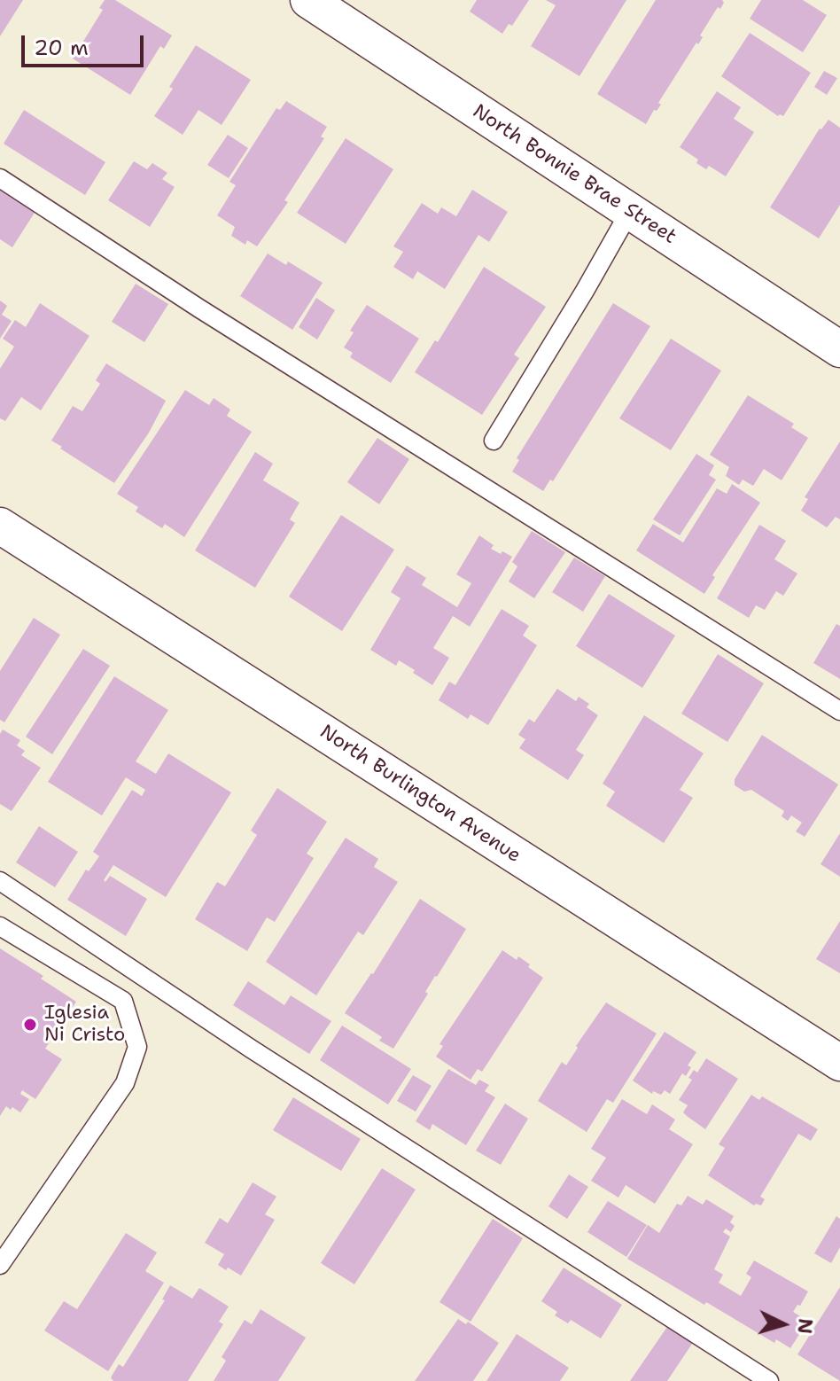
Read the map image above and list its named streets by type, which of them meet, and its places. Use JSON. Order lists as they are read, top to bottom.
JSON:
{
  "streets": {
    "street": ["North Bonnie Brae Street", "North Burlington Avenue"]
  },
  "places": ["Iglesia Ni Cristo"],
  "scale_bar": "20 m",
  "north": "right"
}
